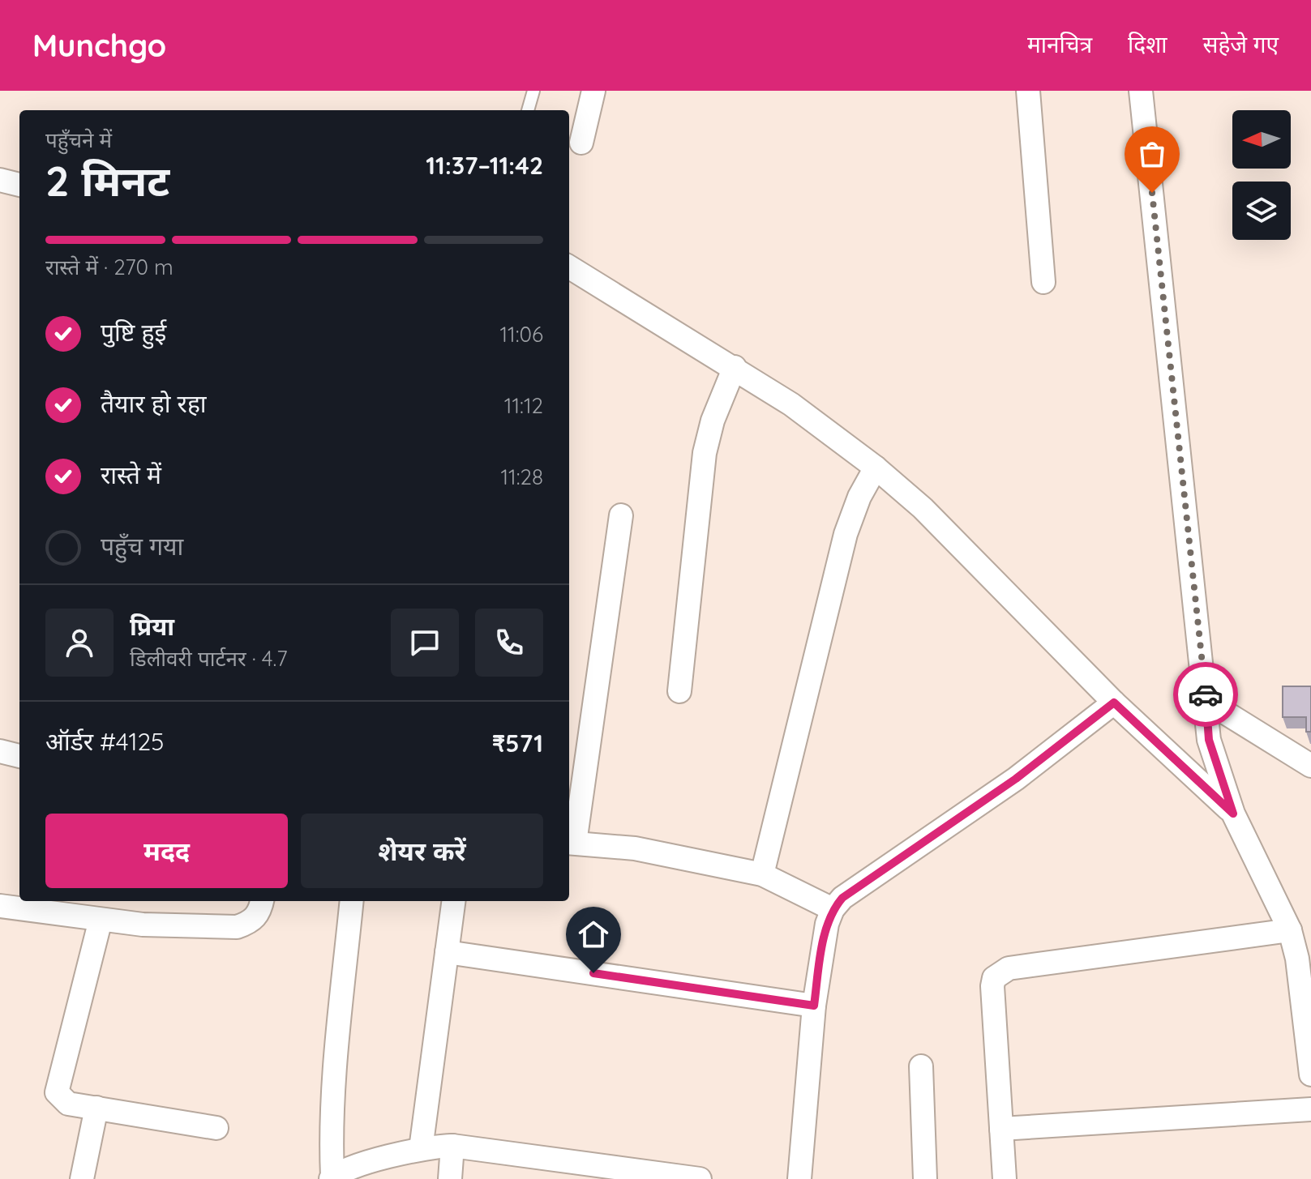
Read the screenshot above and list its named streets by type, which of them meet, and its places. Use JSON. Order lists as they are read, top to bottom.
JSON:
{
  "north": "left",
  "page": {
    "header": "Munchgo",
    "nav": ["मानचित्र", "दिशा", "सहेजे गए"],
    "heading": ["2 मिनट", "पहुँचने में", "11:37–11:42"],
    "panel": [
      "प्रिया",
      "डिलीवरी पार्टनर · 4.7",
      "ऑर्डर #4125",
      "₹571"
    ],
    "bar": "रास्ते में · 270 m",
    "list": [
      ["पुष्टि हुई", "11:06"],
      ["तैयार हो रहा", "11:12"],
      ["रास्ते में", "11:28"],
      "पहुँच गया"
    ],
    "buttons": ["मदद", "शेयर करें"]
  }
}
